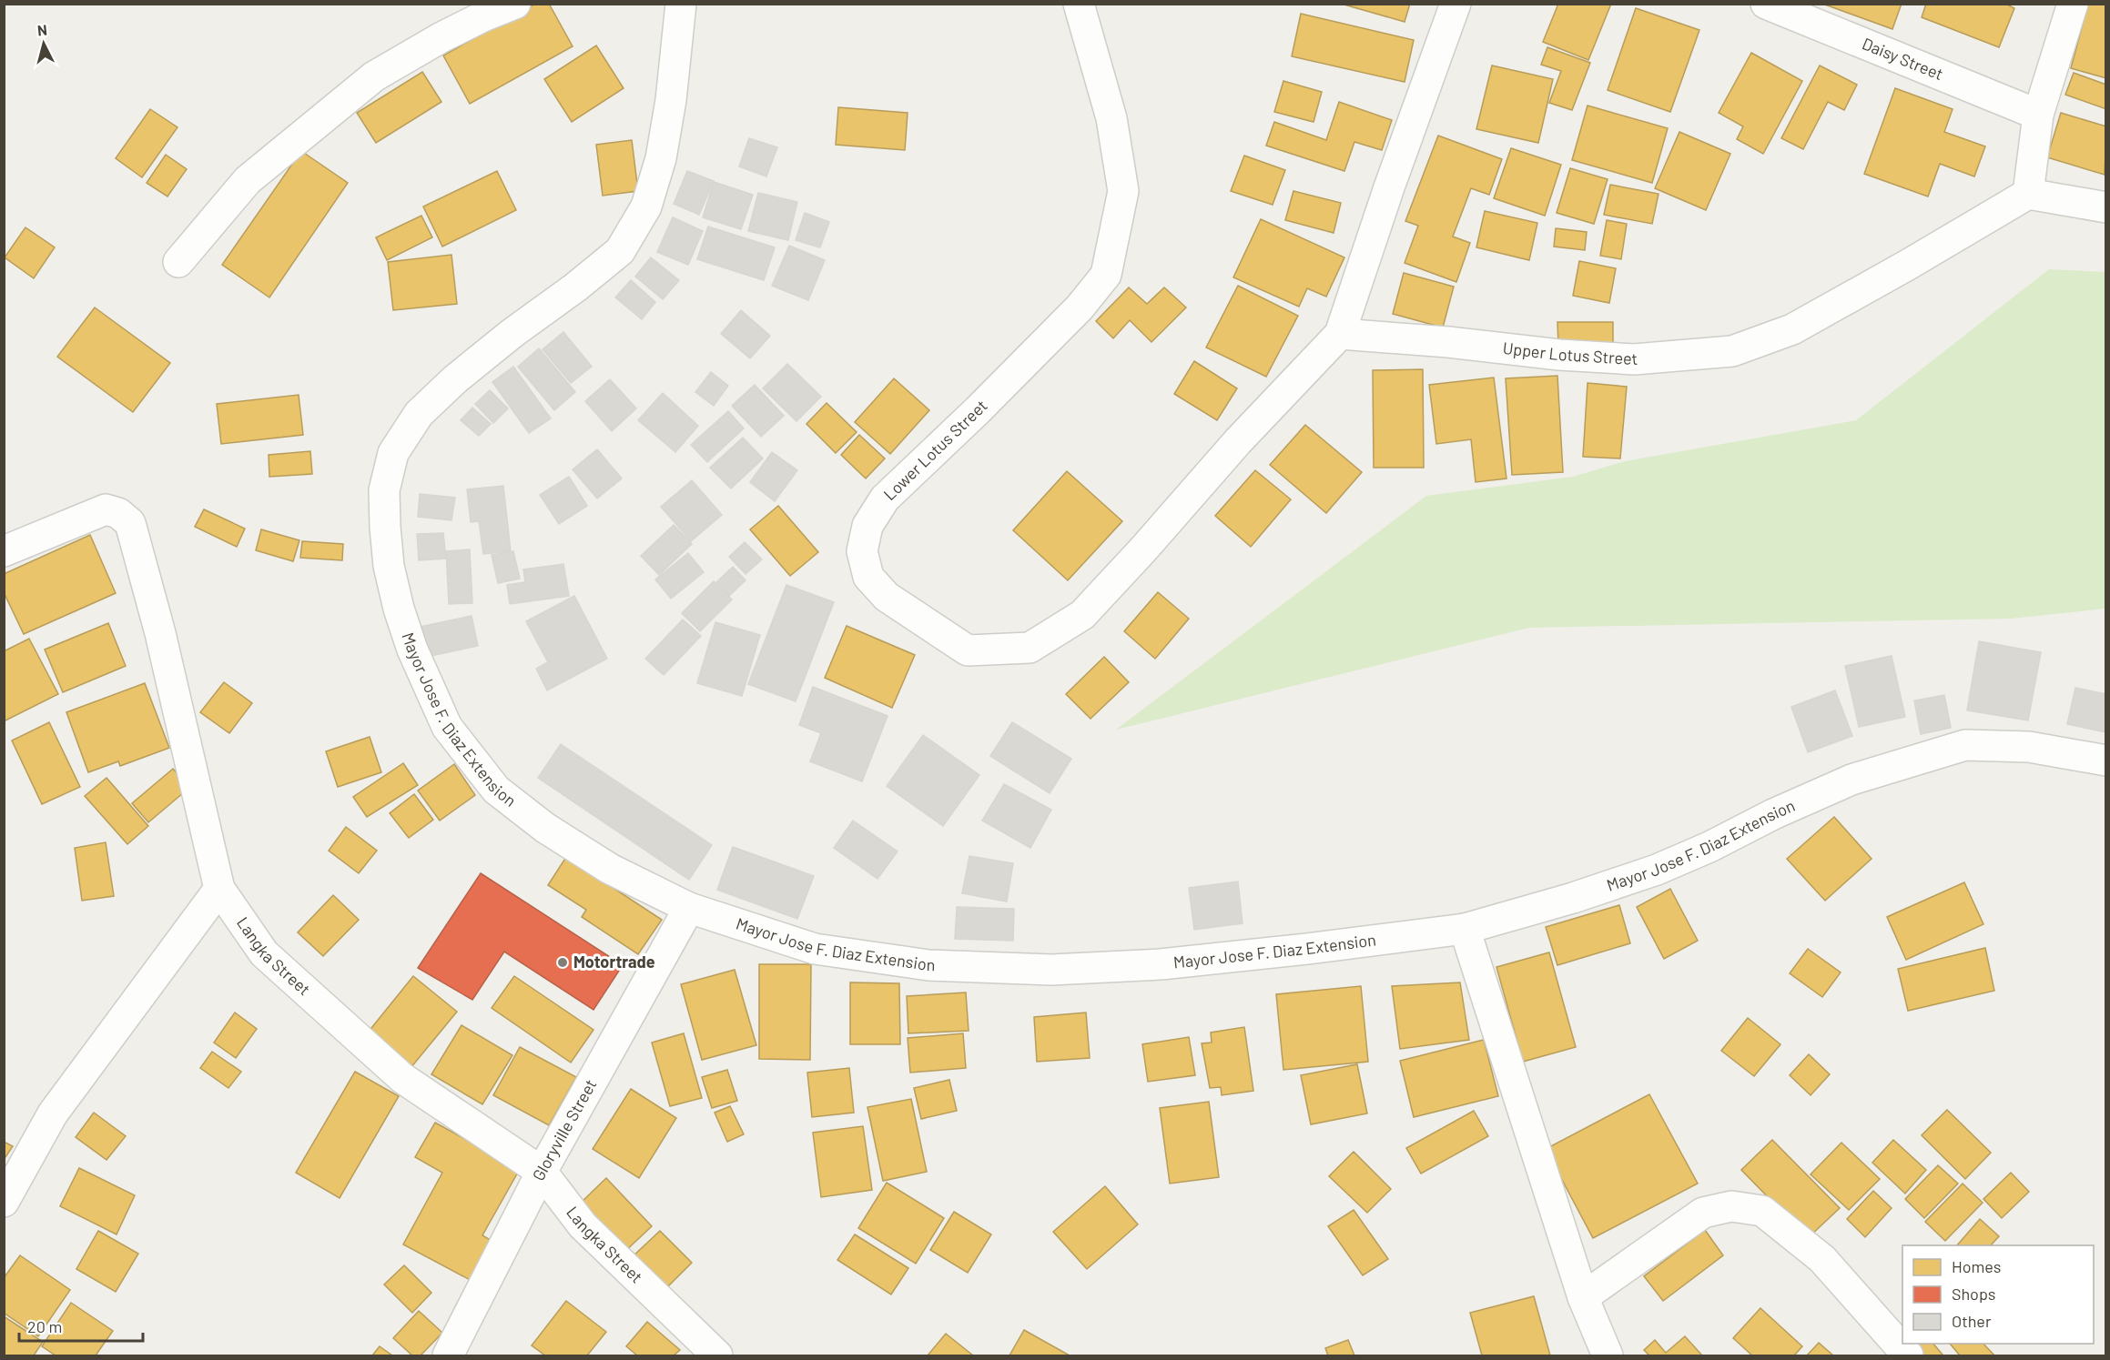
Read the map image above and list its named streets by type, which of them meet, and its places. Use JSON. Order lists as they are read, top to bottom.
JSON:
{
  "streets": {
    "street": [
      "Daisy Street",
      "Upper Lotus Street",
      "Lower Lotus Street",
      "Mayor Jose F. Diaz Extension",
      "Langka Street",
      "Gloryville Street"
    ]
  },
  "crossings": [
    ["Upper Lotus Street", "Lower Lotus Street"],
    ["Mayor Jose F. Diaz Extension", "Gloryville Street"],
    ["Langka Street", "Gloryville Street"]
  ],
  "places": ["Motortrade"],
  "legend": ["Homes", "Shops", "Other"],
  "scale_bar": "20 m",
  "north": "top"
}
